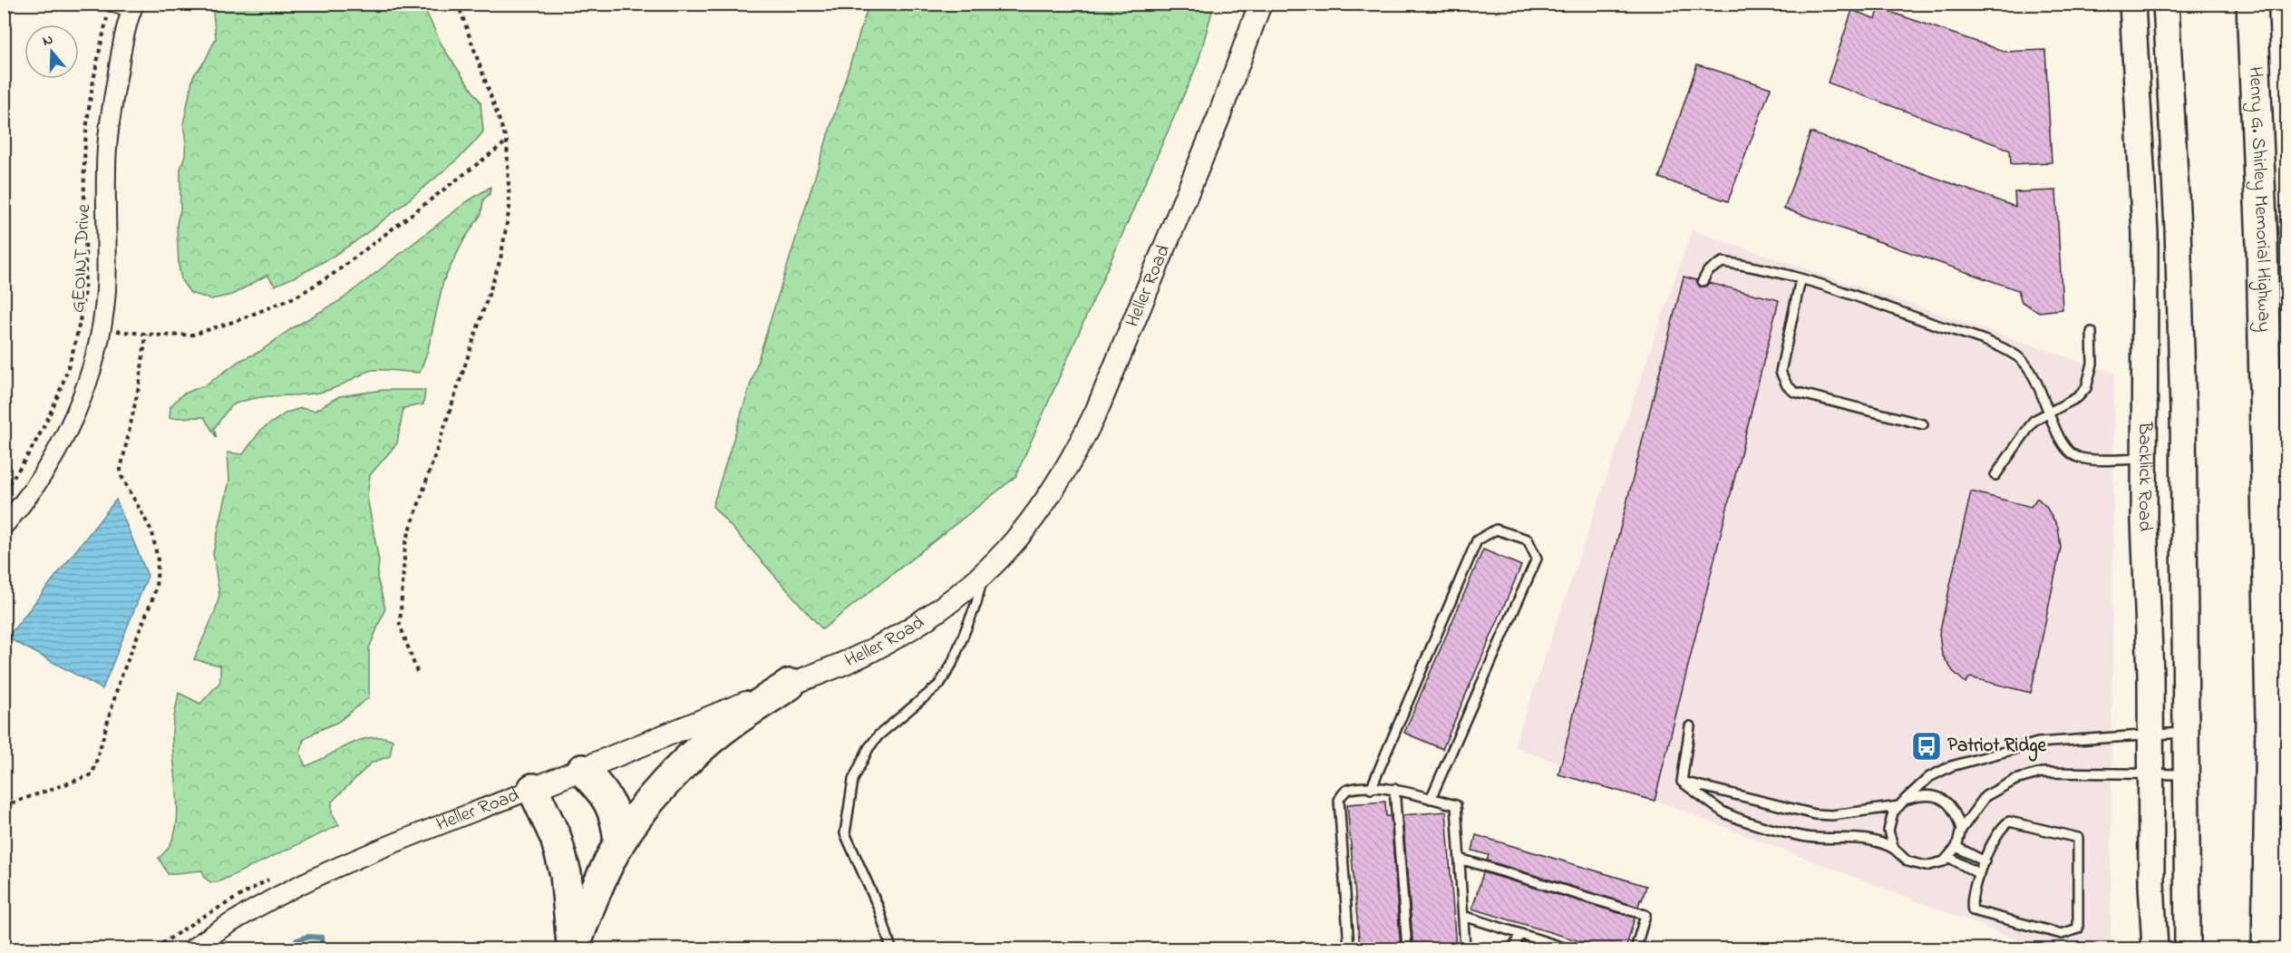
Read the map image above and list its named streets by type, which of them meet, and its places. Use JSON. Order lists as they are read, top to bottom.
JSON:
{
  "streets": {
    "highway": ["Henry G. Shirley Memorial Highway"],
    "main road": ["Backlick Road"],
    "street": ["GEOINT Drive", "Heller Road"]
  },
  "places": {
    "bus stop": ["Patriot Ridge"]
  },
  "north": "top"
}
